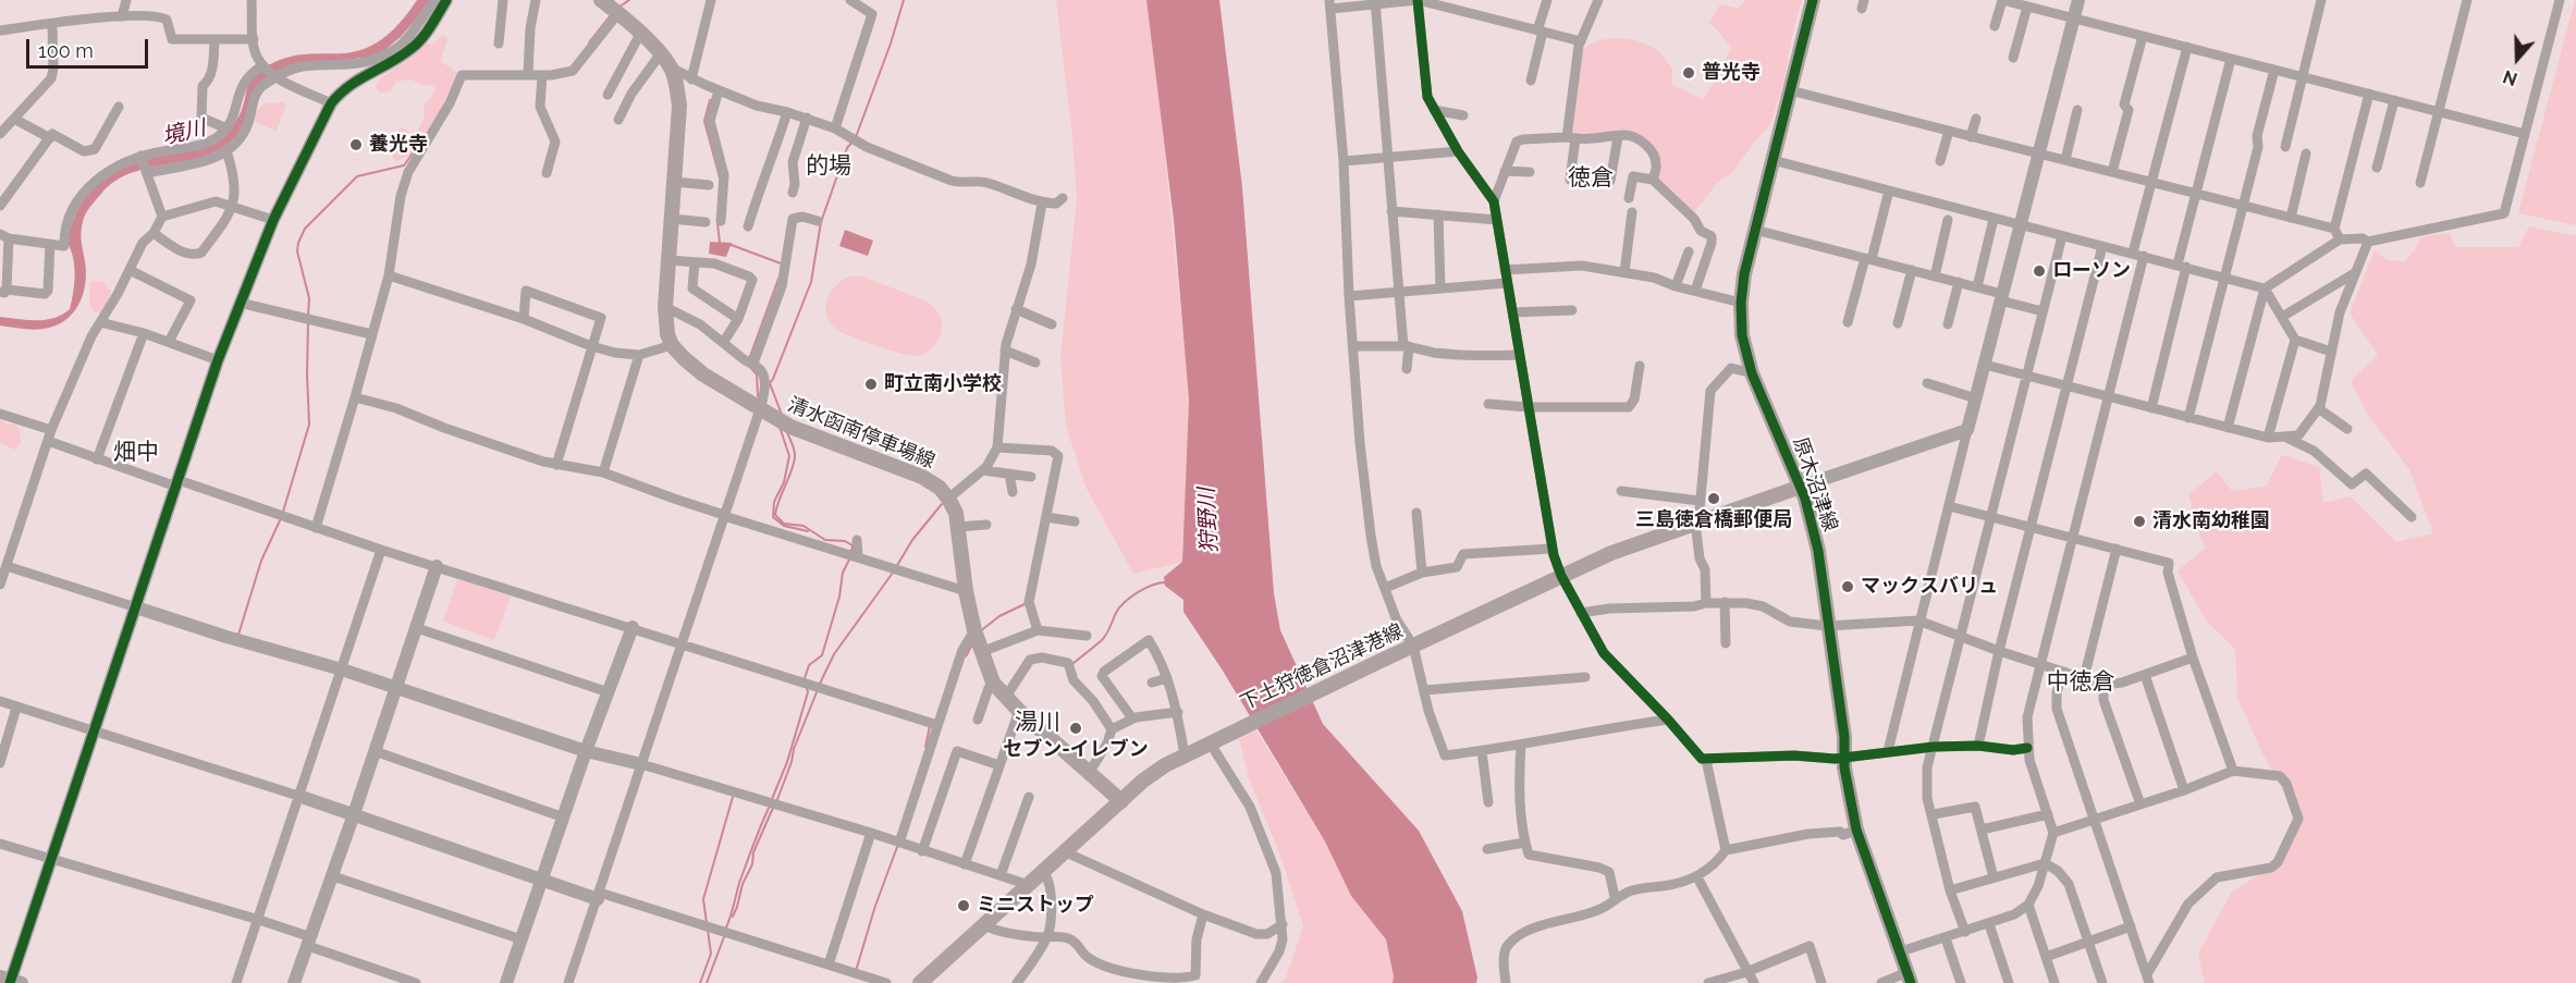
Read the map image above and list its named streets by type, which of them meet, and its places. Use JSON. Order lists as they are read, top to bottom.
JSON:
{
  "streets": {
    "main road": ["清水函南停車場線", "原木沼津線", "下土狩徳倉沼津港線"]
  },
  "crossings": [
    ["清水函南停車場線", "下土狩徳倉沼津港線"],
    ["原木沼津線", "下土狩徳倉沼津港線"]
  ],
  "districts": [
    "的場",
    "徳倉",
    "畑中",
    "中徳倉",
    "湯川"
  ],
  "water": ["境川", "狩野川"],
  "places": [
    "普光寺",
    "養光寺",
    "ローソン",
    "町立南小学校",
    "三島徳倉橋郵便局",
    "清水南幼稚園",
    "マックスバリュ",
    "セブン-イレブン",
    "ミニストップ"
  ],
  "scale_bar": "100 m",
  "north": "bottom"
}
